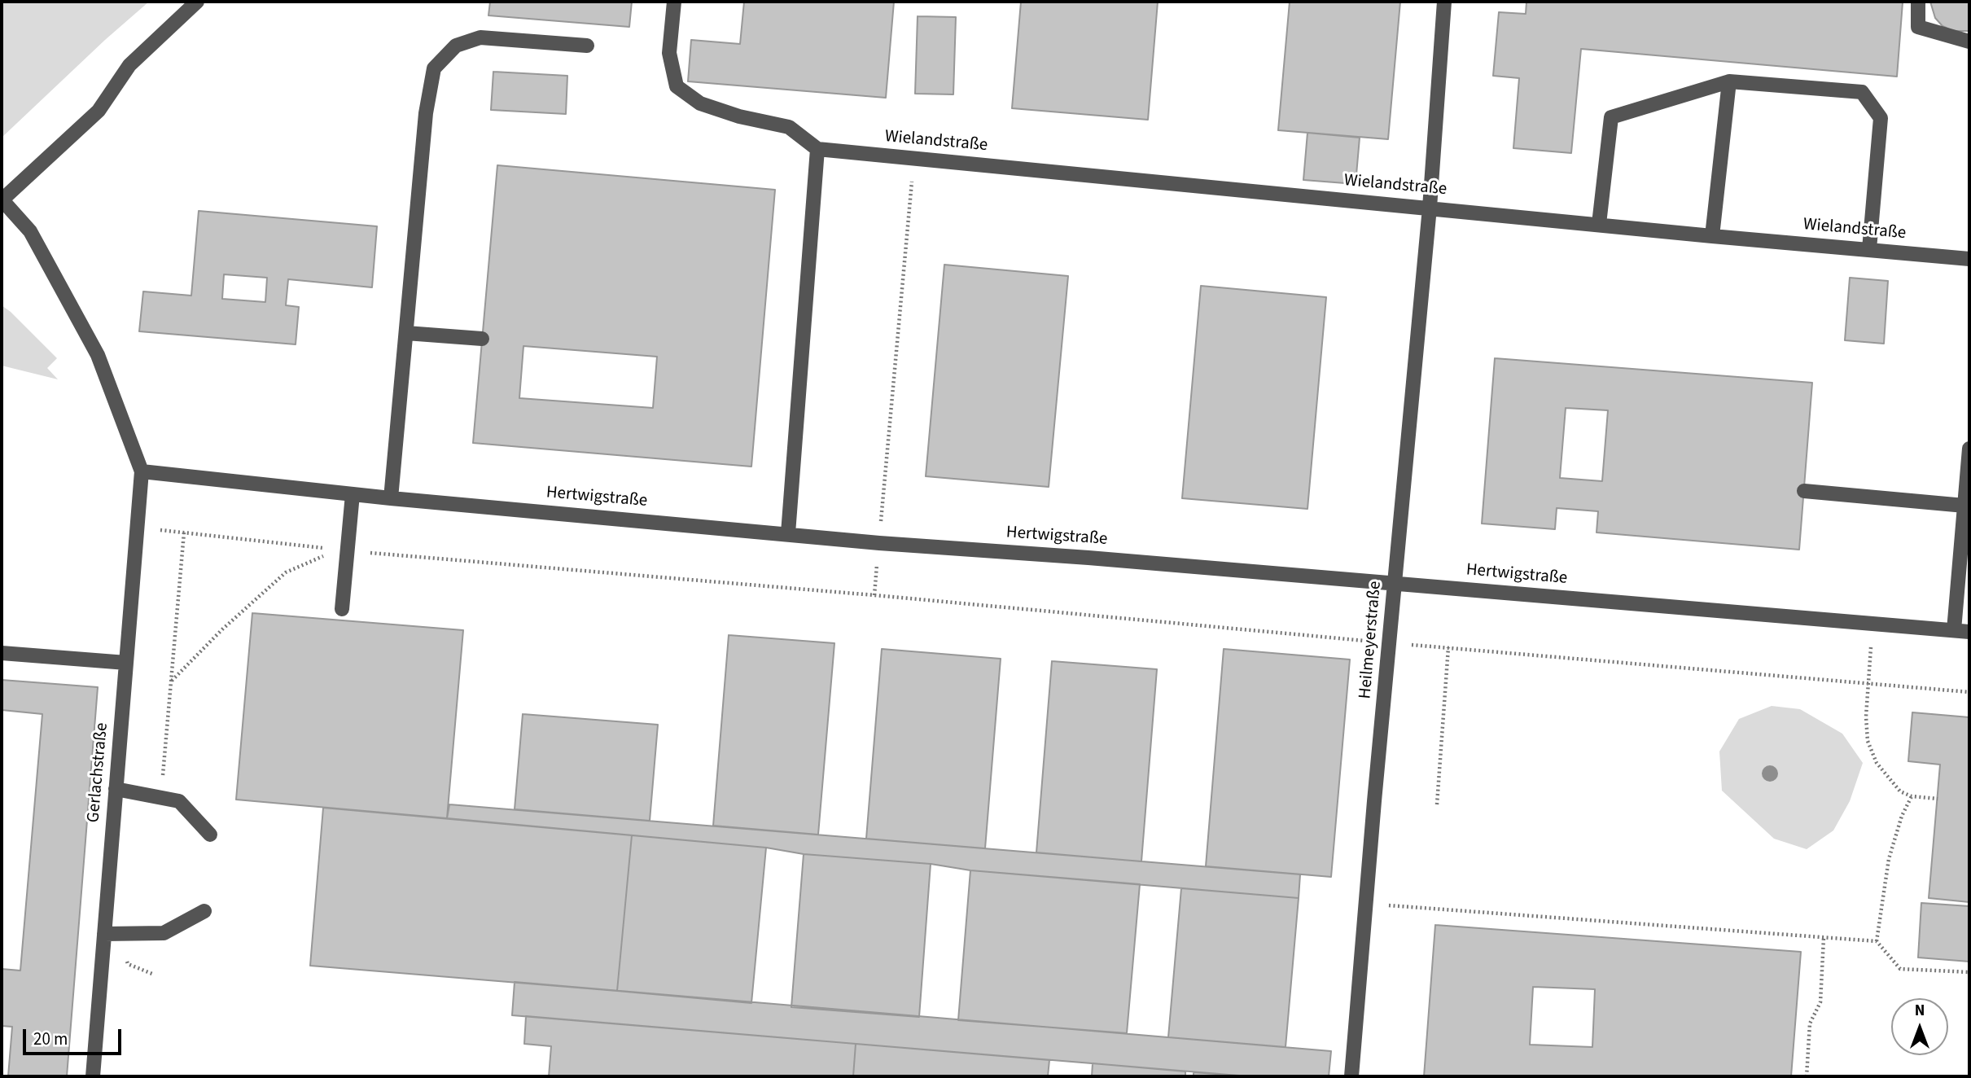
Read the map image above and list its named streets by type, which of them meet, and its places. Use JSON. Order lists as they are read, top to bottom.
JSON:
{
  "streets": {
    "street": [
      "Wielandstraße",
      "Hertwigstraße",
      "Heilmeyerstraße",
      "Gerlachstraße"
    ]
  },
  "crossings": [
    ["Wielandstraße", "Heilmeyerstraße"],
    ["Hertwigstraße", "Heilmeyerstraße"],
    ["Hertwigstraße", "Gerlachstraße"]
  ],
  "scale_bar": "20 m",
  "north": "top"
}
